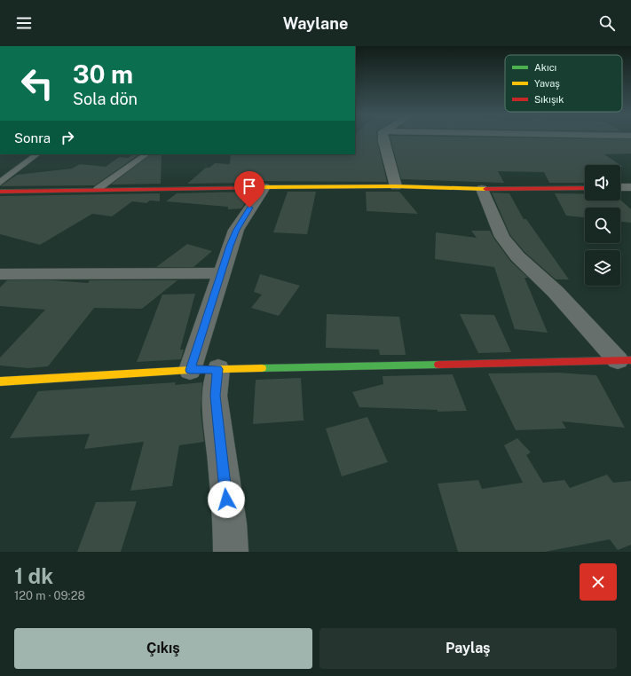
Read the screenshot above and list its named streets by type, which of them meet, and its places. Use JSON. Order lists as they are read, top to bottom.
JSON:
{
  "legend": ["Akıcı", "Yavaş", "Sıkışık"],
  "page": {
    "header": "Waylane",
    "turn": ["30 m", "Sola dön"],
    "then": "Sonra",
    "heading": ["1 dk", "120 m · 09:28"],
    "buttons": ["Çıkış", "Paylaş"]
  }
}
